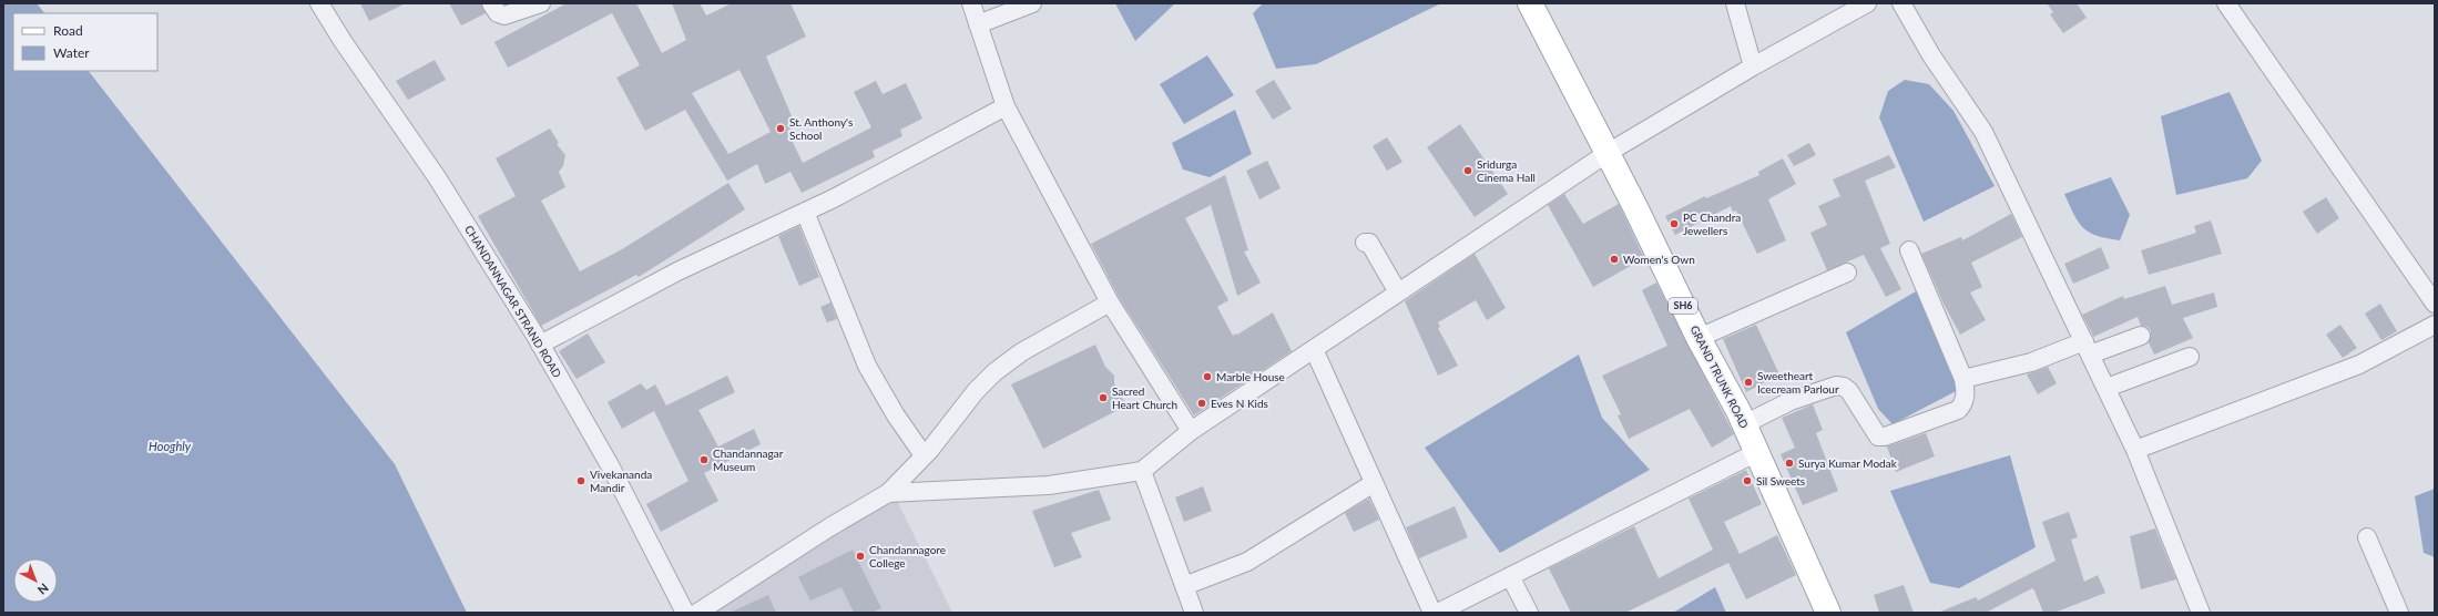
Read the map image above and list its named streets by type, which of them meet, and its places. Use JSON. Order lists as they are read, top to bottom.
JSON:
{
  "streets": {
    "main road": ["SH6", "GRAND TRUNK ROAD"],
    "street": ["CHANDANNAGAR STRAND ROAD"]
  },
  "water": ["Hooghly"],
  "places": [
    "St. Anthony's School",
    "Sridurga Cinema Hall",
    "PC Chandra Jewellers",
    "Women's Own",
    "Marble House",
    "Sweetheart Icecream Parlour",
    "Sacred Heart Church",
    "Eves N Kids",
    "Chandannagar Museum",
    "Surya Kumar Modak",
    "Vivekananda Mandir",
    "Sil Sweets",
    "Chandannagore College"
  ],
  "legend": ["Road", "Water"],
  "north": "bottom right"
}
